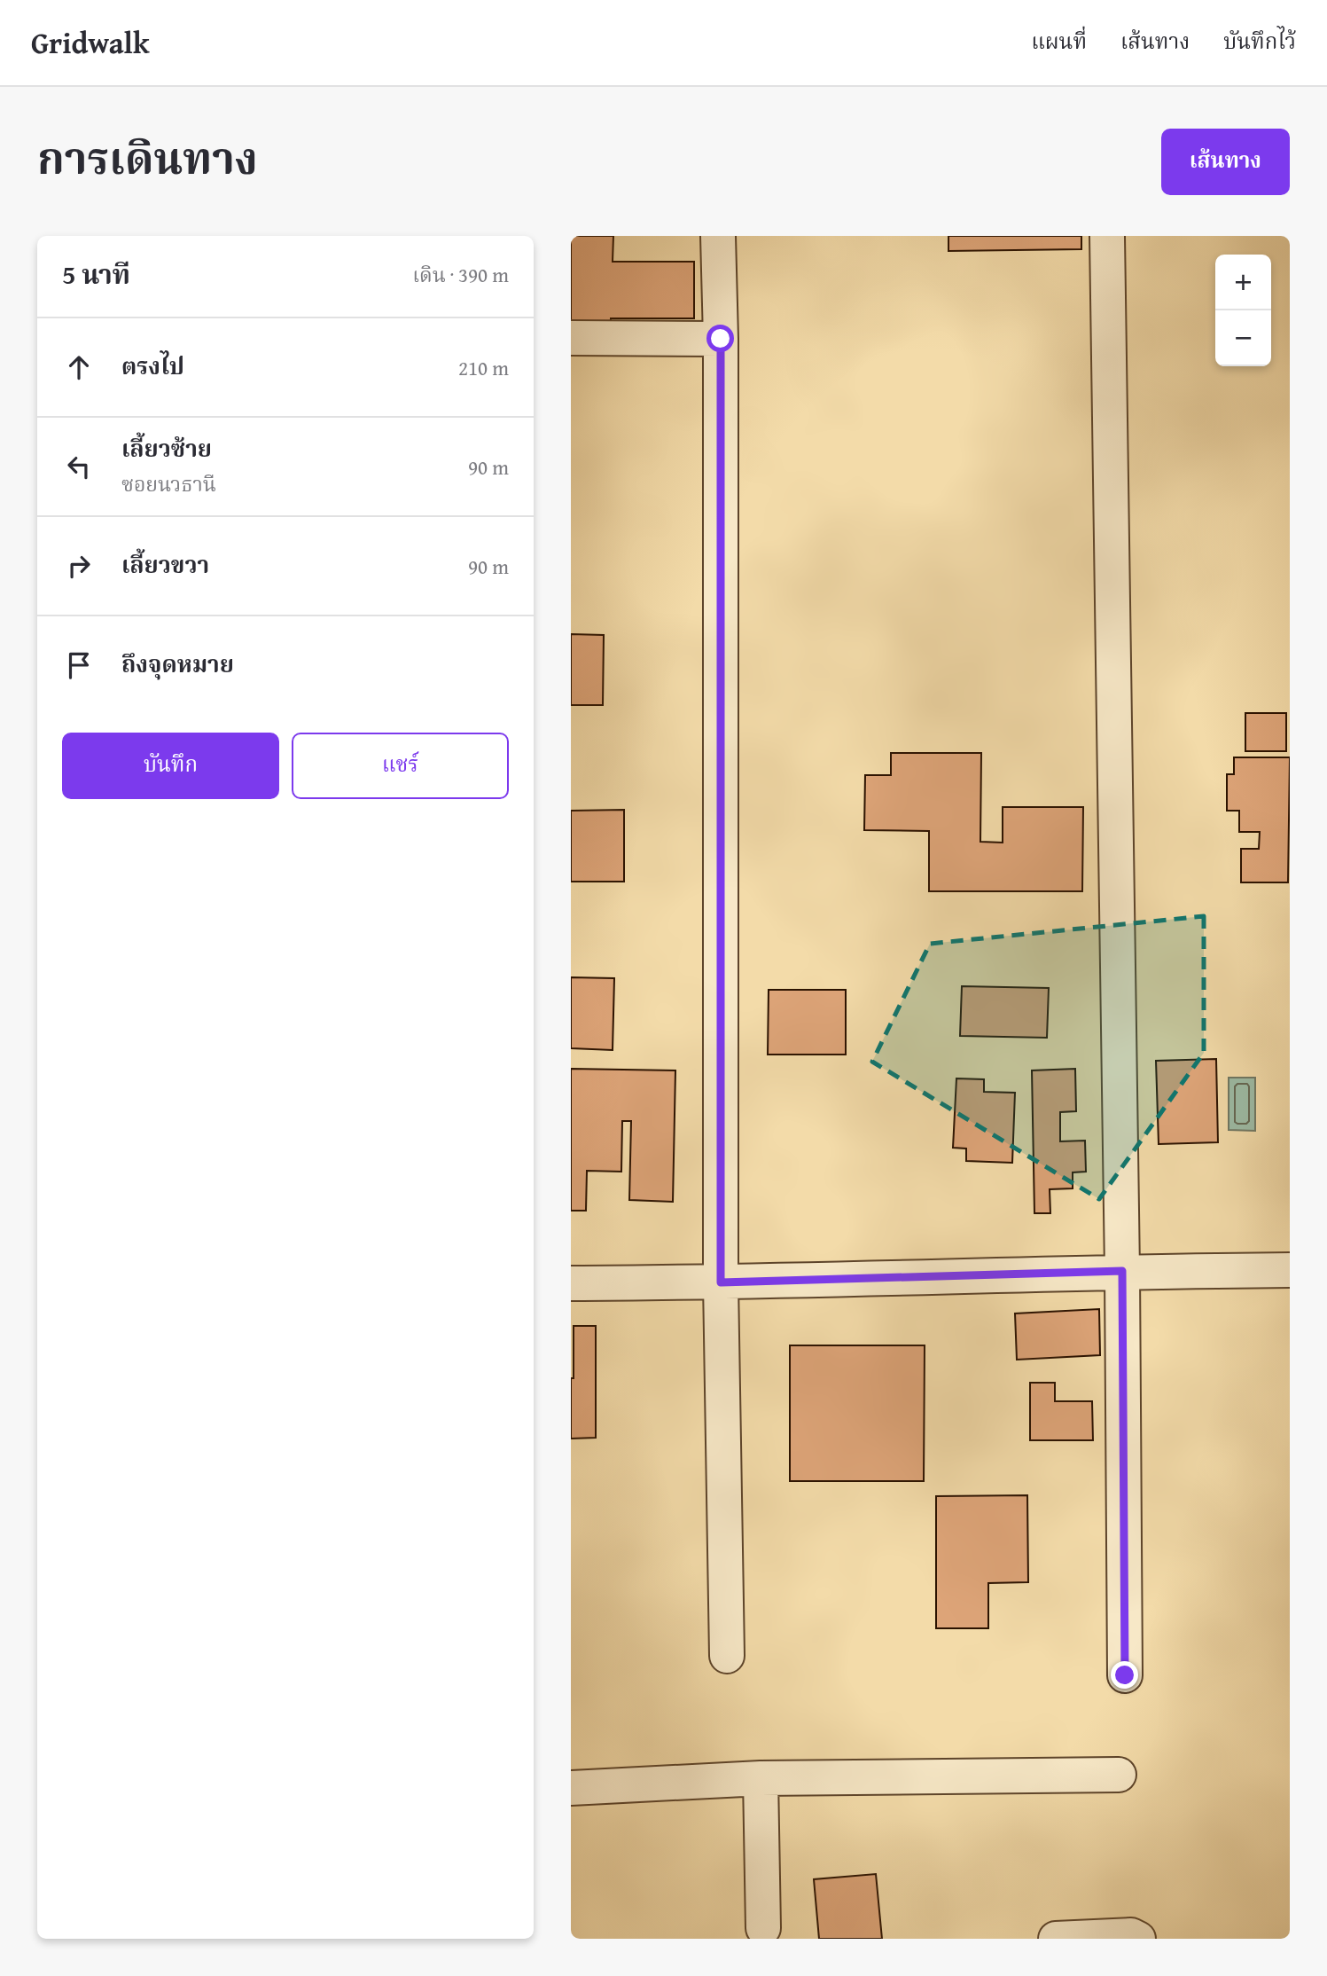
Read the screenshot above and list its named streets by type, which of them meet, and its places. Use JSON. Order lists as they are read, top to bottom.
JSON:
{
  "page": {
    "header": "Gridwalk",
    "nav": ["แผนที่", "เส้นทาง", "บันทึกไว้"],
    "title": "การเดินทาง",
    "buttons": [
      "เส้นทาง",
      ["บันทึก", "แชร์"]
    ],
    "heading": ["5 นาที", "เดิน · 390 m"],
    "map_buttons": ["+", "−"],
    "list": [
      ["ตรงไป", "210 m"],
      ["เลี้ยวซ้าย", "ซอยนวธานี", "90 m"],
      ["เลี้ยวขวา", "90 m"],
      "ถึงจุดหมาย"
    ]
  }
}
